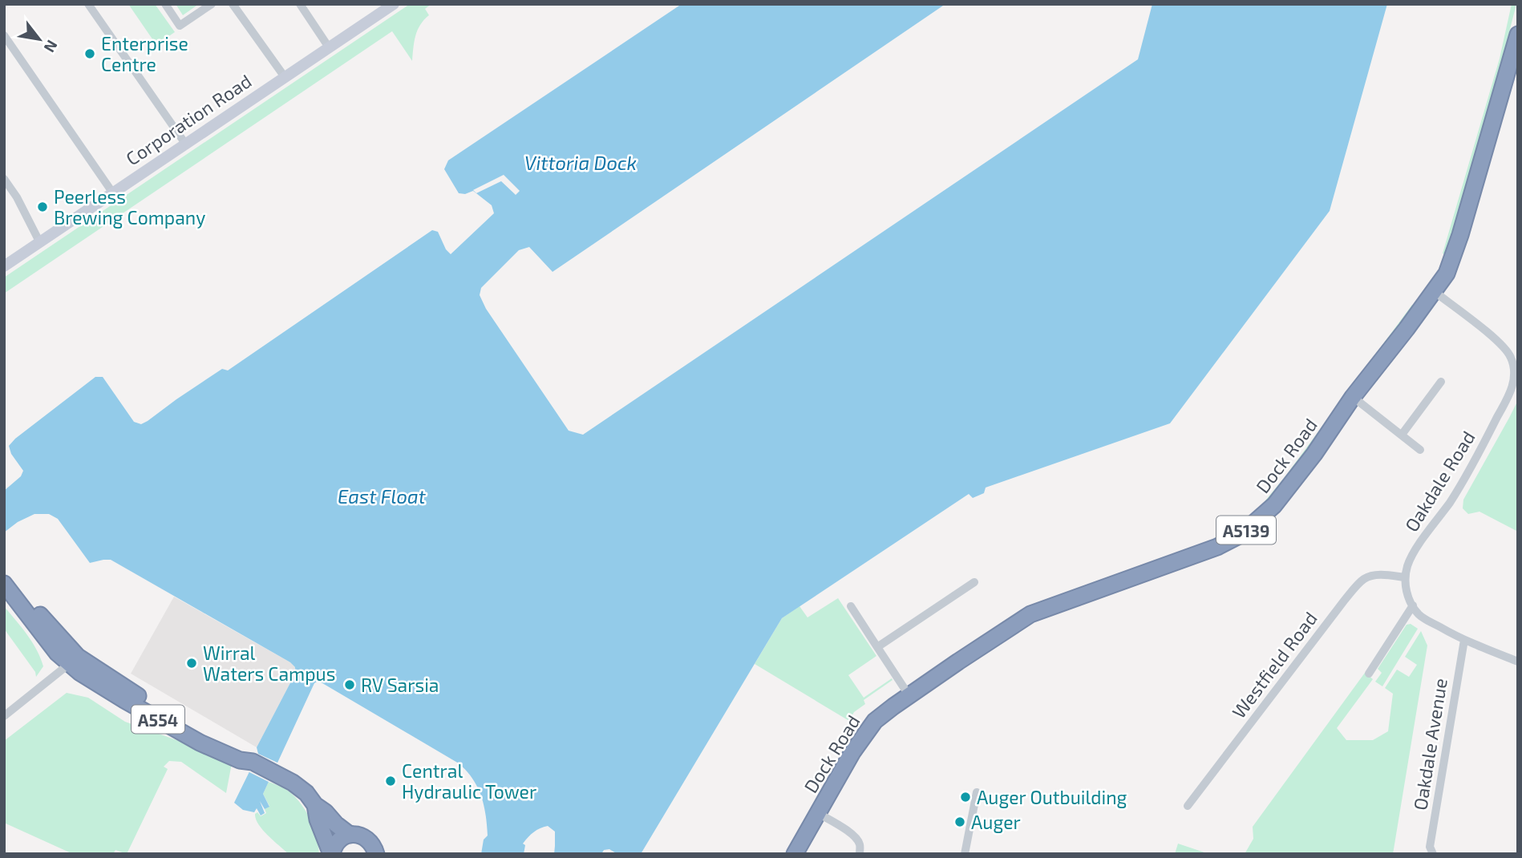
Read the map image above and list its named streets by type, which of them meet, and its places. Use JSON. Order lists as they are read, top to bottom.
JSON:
{
  "streets": {
    "highway": ["Dock Road", "A5139", "A554"],
    "main road": ["Corporation Road"],
    "street": ["Oakdale Road", "Westfield Road", "Oakdale Avenue"]
  },
  "crossings": [
    ["Dock Road", "Oakdale Road"],
    ["Oakdale Road", "Westfield Road"]
  ],
  "water": ["Vittoria Dock", "East Float"],
  "places": [
    "Enterprise Centre",
    "Peerless Brewing Company",
    "Wirral Waters Campus",
    "RV Sarsia",
    "Central Hydraulic Tower",
    "Auger Outbuilding",
    "Auger"
  ],
  "north": "bottom right"
}
